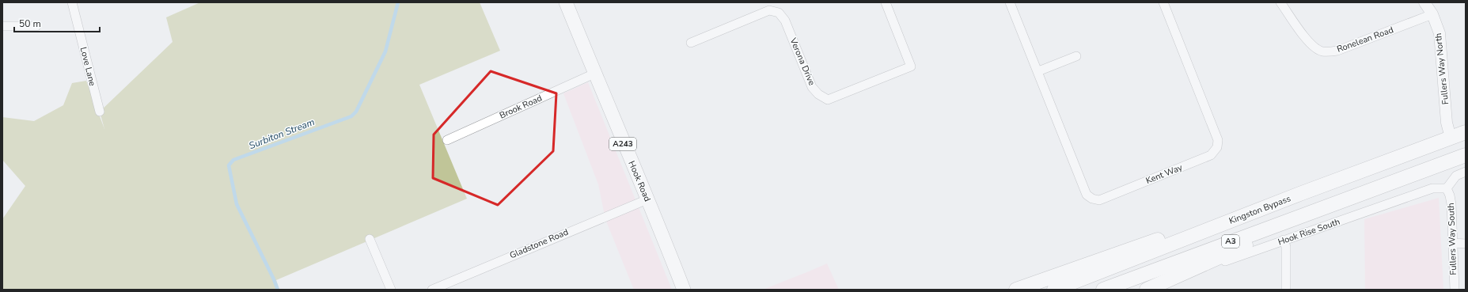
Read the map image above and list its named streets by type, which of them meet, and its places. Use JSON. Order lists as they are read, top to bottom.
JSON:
{
  "streets": {
    "highway": ["Kingston Bypass", "A3"],
    "main road": ["A243", "Hook Road"],
    "street": [
      "Ronelean Road",
      "Verona Drive",
      "Love Lane",
      "Fullers Way North",
      "Brook Road",
      "Kent Way",
      "Hook Rise South",
      "Fullers Way South",
      "Gladstone Road"
    ]
  },
  "crossings": [
    ["Ronelean Road", "Fullers Way North"],
    ["Fullers Way North", "Kingston Bypass"],
    ["Brook Road", "Hook Road"],
    ["Hook Road", "Gladstone Road"],
    ["Hook Rise South", "Fullers Way South"]
  ],
  "water": ["Surbiton Stream"],
  "scale_bar": "50 m"
}
